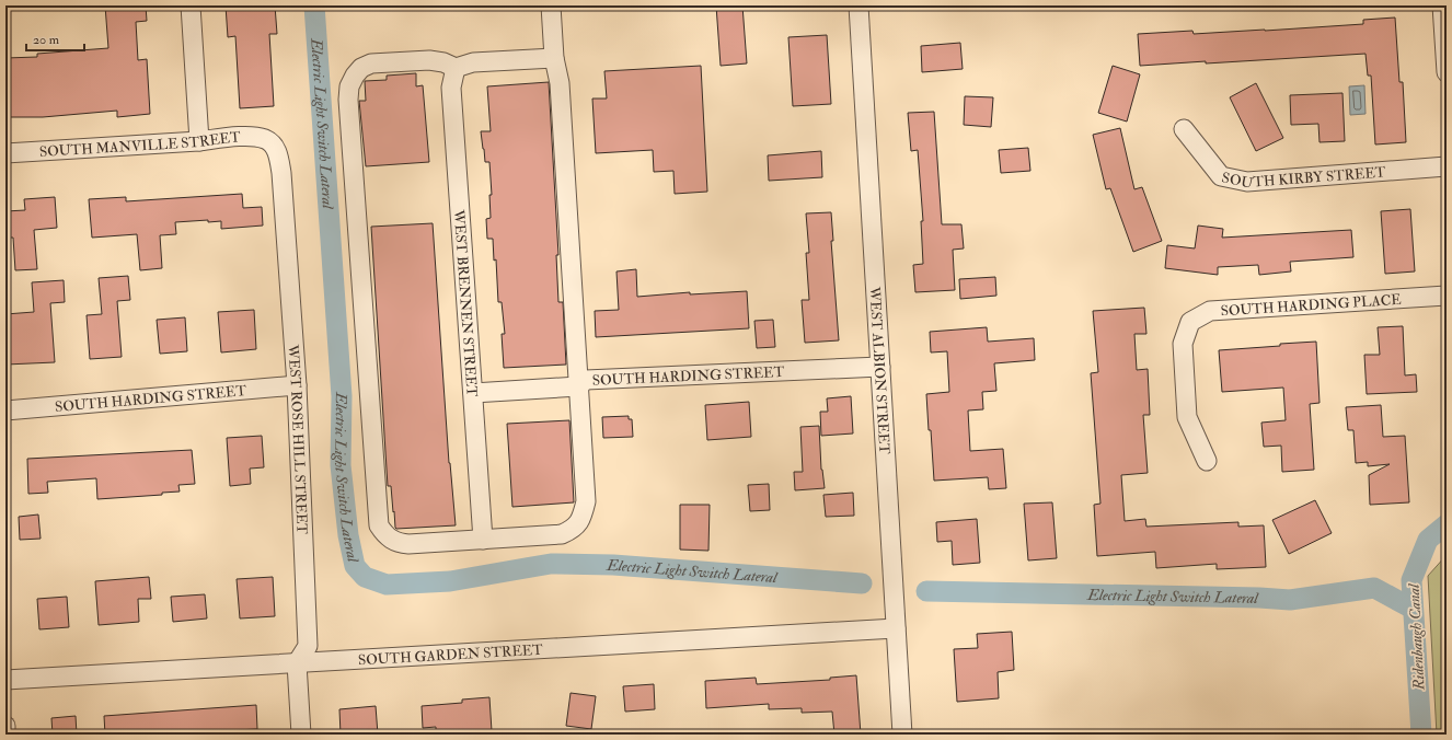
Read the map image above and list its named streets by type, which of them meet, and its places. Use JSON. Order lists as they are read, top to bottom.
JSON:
{
  "streets": {
    "street": [
      "SOUTH MANVILLE STREET",
      "SOUTH KIRBY STREET",
      "WEST BRENNEN STREET",
      "SOUTH HARDING PLACE",
      "WEST ALBION STREET",
      "SOUTH HARDING STREET",
      "WEST ROSE HILL STREET",
      "SOUTH GARDEN STREET"
    ]
  },
  "crossings": [
    ["SOUTH MANVILLE STREET", "WEST ROSE HILL STREET"],
    ["WEST BRENNEN STREET", "SOUTH HARDING STREET"],
    ["WEST ALBION STREET", "SOUTH HARDING STREET"],
    ["WEST ALBION STREET", "SOUTH GARDEN STREET"],
    ["SOUTH HARDING STREET", "WEST ROSE HILL STREET"],
    ["WEST ROSE HILL STREET", "SOUTH GARDEN STREET"]
  ],
  "water": ["Electric Light Switch Lateral", "Ridenbaugh Canal"],
  "scale_bar": "20 m"
}
